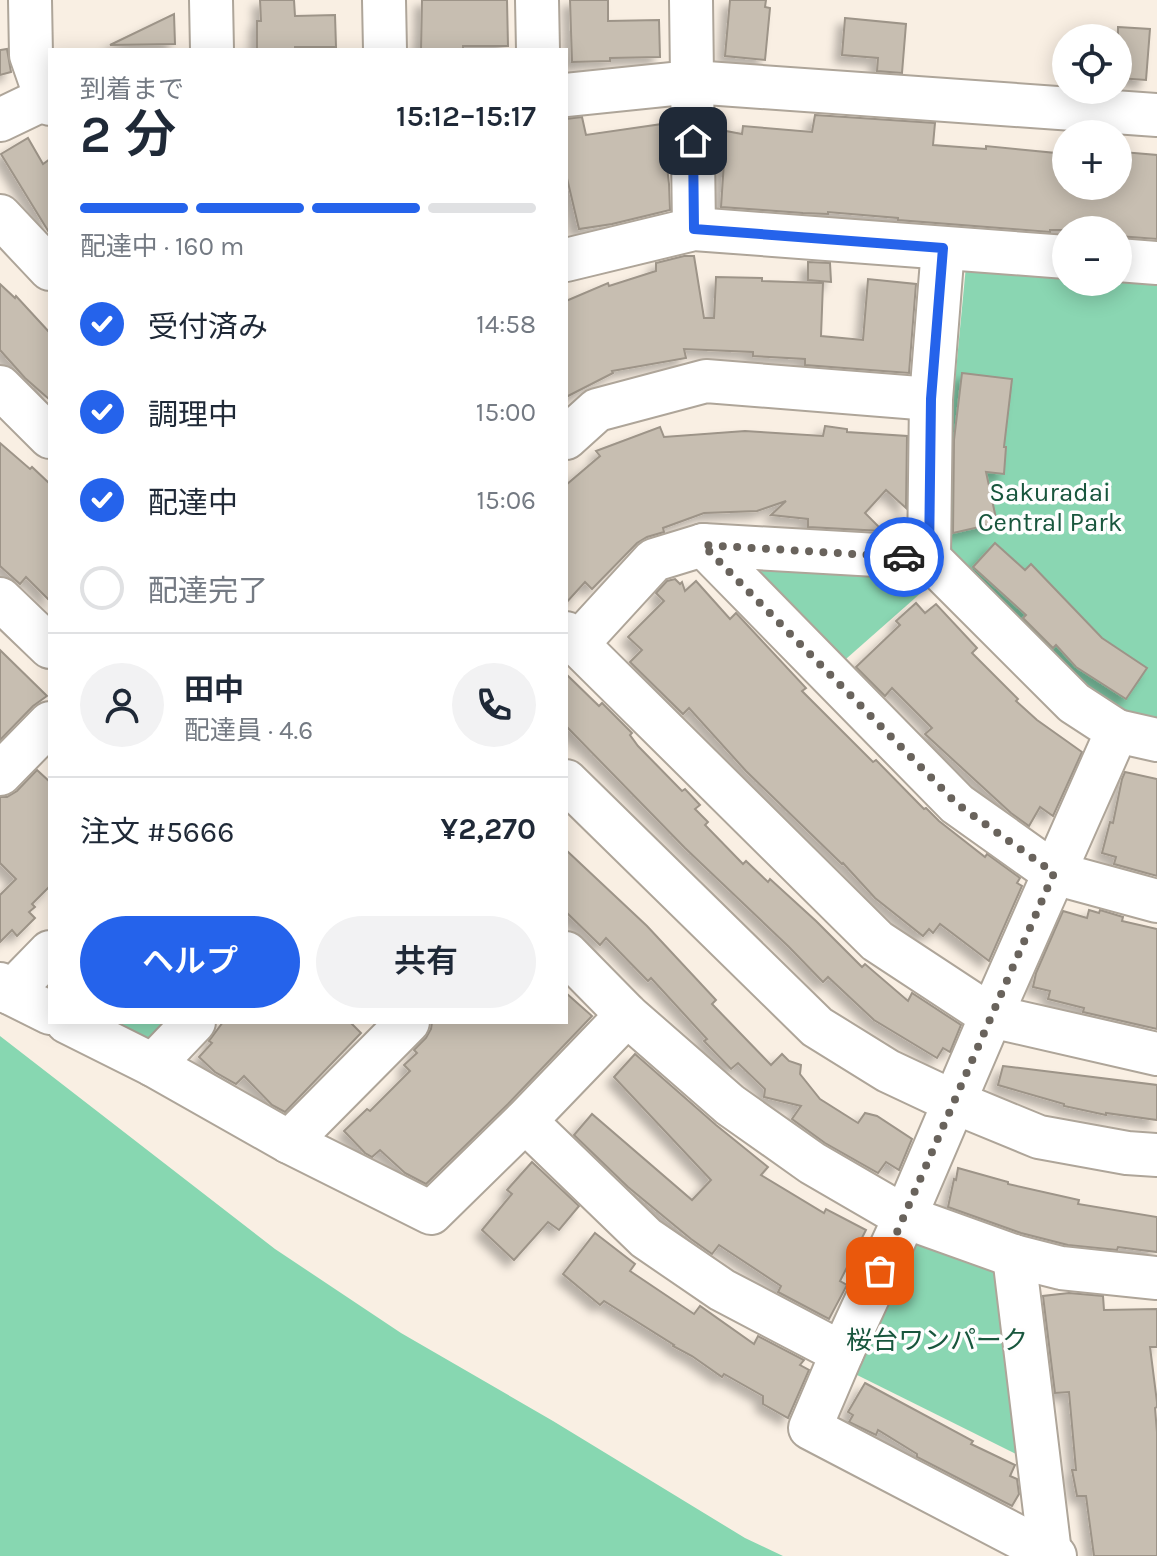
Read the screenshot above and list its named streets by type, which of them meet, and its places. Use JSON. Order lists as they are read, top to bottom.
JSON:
{
  "parks": ["Sakuradai Central Park", "桜台ワンパーク"],
  "page": {
    "map_buttons": ["+", "−"],
    "heading": ["2 分", "到着まで", "15:12–15:17"],
    "panel": [
      "田中",
      "配達員 · 4.6",
      "注文 #5666",
      "¥2,270"
    ],
    "bar": "配達中 · 160 m",
    "list": [
      ["受付済み", "14:58"],
      ["調理中", "15:00"],
      ["配達中", "15:06"],
      "配達完了"
    ],
    "buttons": ["ヘルプ", "共有"]
  }
}
